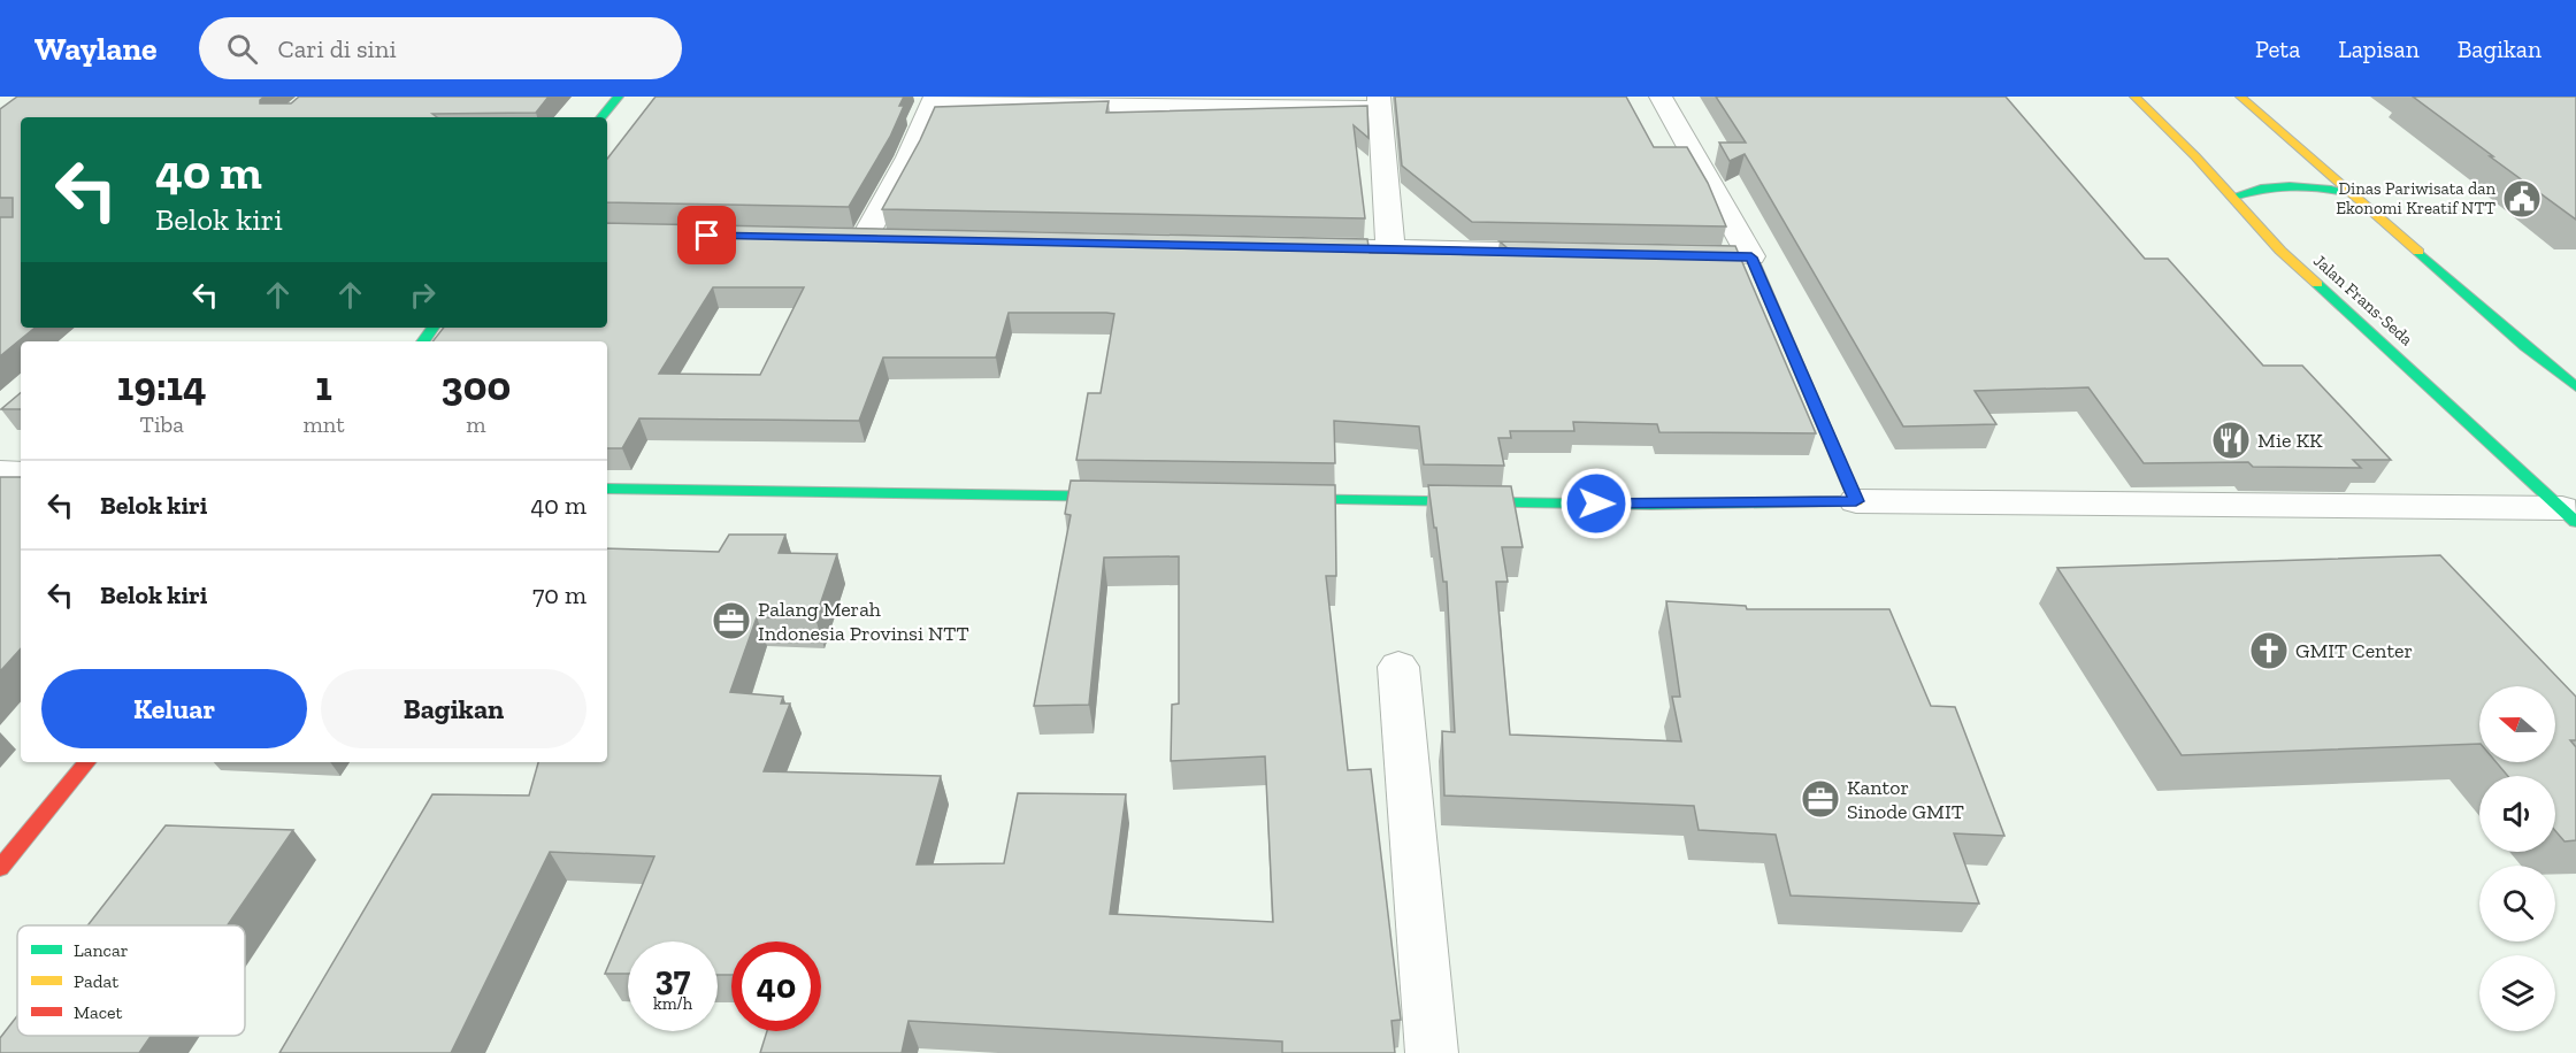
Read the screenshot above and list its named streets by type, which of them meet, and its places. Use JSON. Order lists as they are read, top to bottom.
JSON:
{
  "streets": {
    "main road": ["Jalan Frans-Seda"]
  },
  "places": {
    "public building": ["Dinas Pariwisata dan Ekonomi Kreatif NTT"],
    "restaurant": ["Mie KK"],
    "office": ["Palang Merah Indonesia Provinsi NTT", "Kantor Sinode GMIT"],
    "church": ["GMIT Center"]
  },
  "legend": ["Lancar", "Padat", "Macet"],
  "north": "left",
  "page": {
    "header": "Waylane",
    "search": "Cari di sini",
    "nav": ["Peta", "Lapisan", "Bagikan"],
    "turn": ["40 m", "Belok kiri"],
    "eta": [
      "19:14",
      "Tiba",
      "1",
      "mnt",
      "300",
      "m"
    ],
    "list": [
      {
        "name": "Belok kiri",
        "value": "40 m"
      },
      {
        "name": "Belok kiri",
        "value": "70 m"
      }
    ],
    "buttons": ["Keluar", "Bagikan"],
    "speed": "37 km/h",
    "limit": "40"
  }
}
